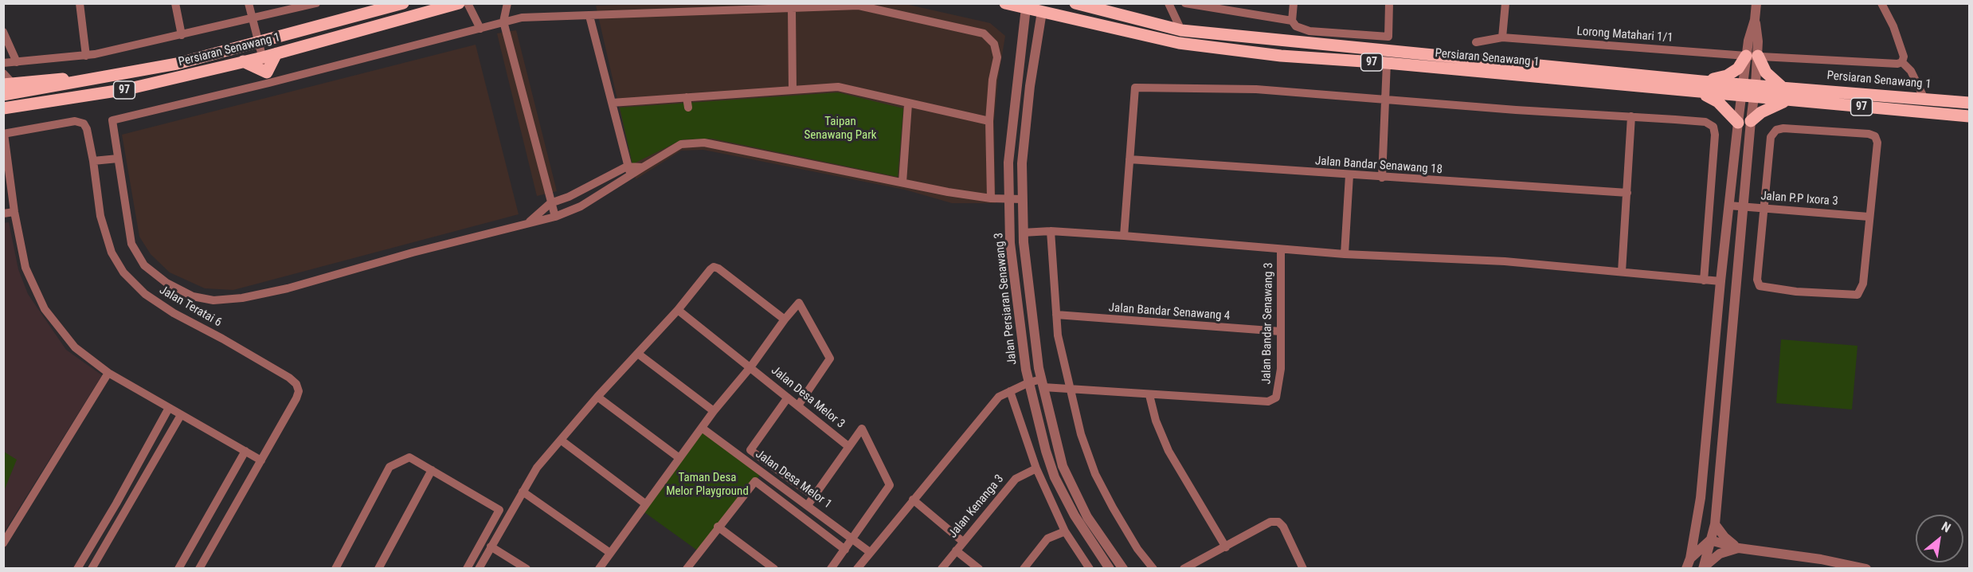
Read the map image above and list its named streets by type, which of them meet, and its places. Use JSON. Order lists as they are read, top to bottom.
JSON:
{
  "streets": {
    "main road": ["Persiaran Senawang 1", "97"],
    "street": [
      "Lorong Matahari 1/1",
      "Jalan Bandar Senawang 18",
      "Jalan P.P Ixora 3",
      "Jalan Persiaran Senawang 3",
      "Jalan Teratai 6",
      "Jalan Bandar Senawang 4",
      "Jalan Bandar Senawang 3",
      "Jalan Desa Melor 3",
      "Jalan Desa Melor 1",
      "Jalan Kenanga 3"
    ]
  },
  "crossings": [
    ["Persiaran Senawang 1", "Jalan Persiaran Senawang 3"],
    ["Jalan Bandar Senawang 4", "Jalan Bandar Senawang 3"]
  ],
  "parks": ["Taipan Senawang Park", "Taman Desa Melor Playground"],
  "north": "top right"
}
